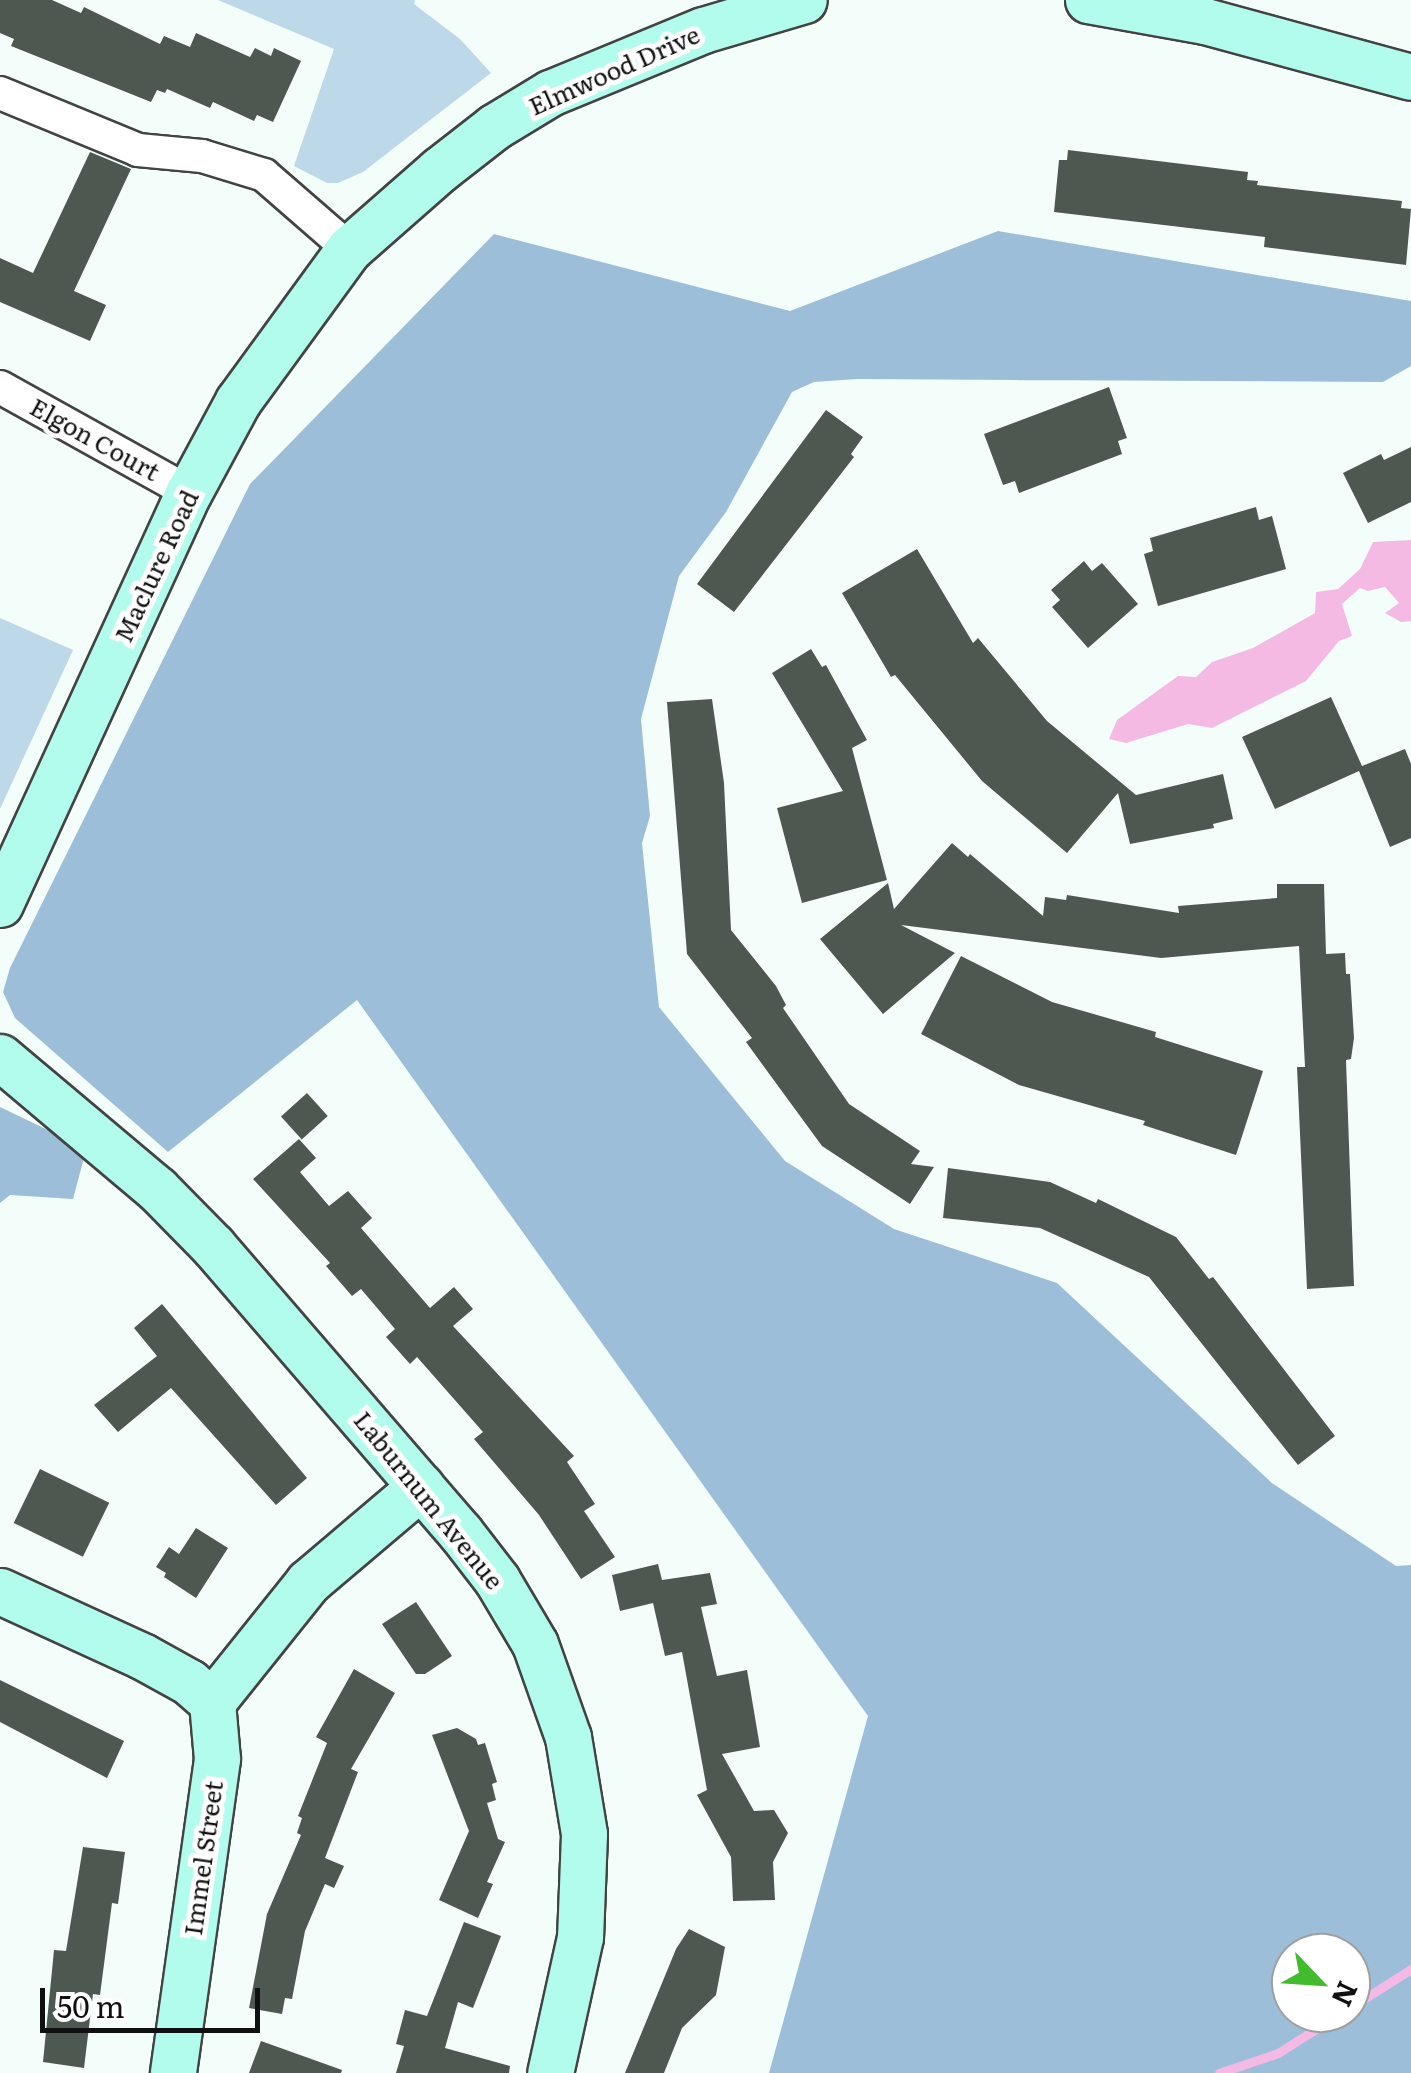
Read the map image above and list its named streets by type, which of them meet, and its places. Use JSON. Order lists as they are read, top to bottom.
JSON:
{
  "streets": {
    "street": [
      "Elmwood Drive",
      "Elgon Court",
      "Maclure Road",
      "Laburnum Avenue",
      "Immel Street"
    ]
  },
  "crossings": [
    ["Elmwood Drive", "Maclure Road"],
    ["Elgon Court", "Maclure Road"]
  ],
  "scale_bar": "50 m",
  "north": "bottom right"
}
